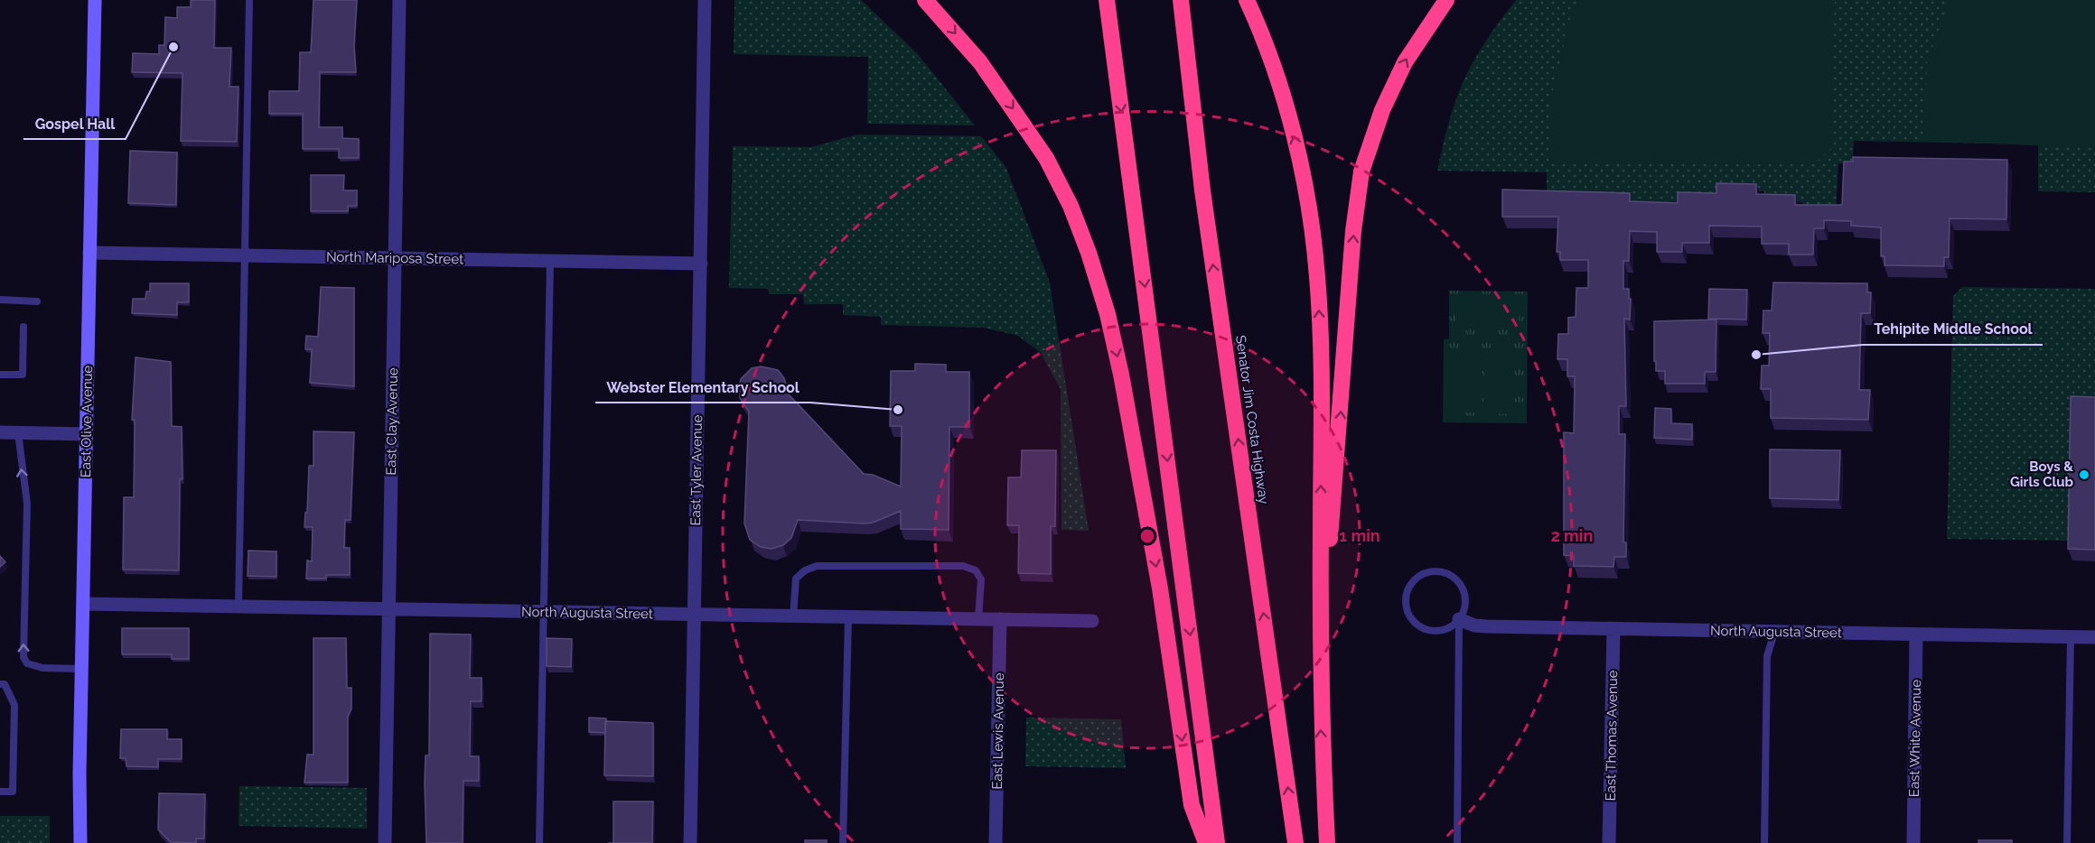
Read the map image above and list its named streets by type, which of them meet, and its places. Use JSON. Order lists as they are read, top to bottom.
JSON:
{
  "streets": {
    "highway": ["Senator Jim Costa Highway"],
    "main road": ["East Olive Avenue"],
    "street": [
      "North Mariposa Street",
      "East Clay Avenue",
      "East Tyler Avenue",
      "North Augusta Street",
      "East Lewis Avenue",
      "East Thomas Avenue",
      "East White Avenue"
    ]
  },
  "crossings": [
    ["North Mariposa Street", "East Olive Avenue"],
    ["North Mariposa Street", "East Clay Avenue"],
    ["North Mariposa Street", "East Tyler Avenue"],
    ["East Olive Avenue", "North Augusta Street"],
    ["East Clay Avenue", "North Augusta Street"],
    ["East Tyler Avenue", "North Augusta Street"],
    ["North Augusta Street", "East Lewis Avenue"],
    ["North Augusta Street", "East Thomas Avenue"],
    ["North Augusta Street", "East White Avenue"]
  ],
  "places": [
    "Gospel Hall",
    "Tehipite Middle School",
    "Webster Elementary School",
    "Boys & Girls Club"
  ],
  "rings": ["1 min", "2 min"]
}
